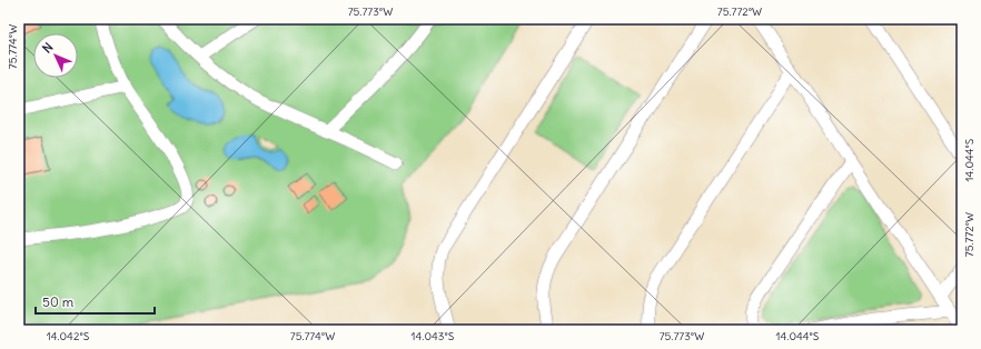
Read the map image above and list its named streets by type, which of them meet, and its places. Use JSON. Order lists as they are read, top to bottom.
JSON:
{
  "scale_bar": "50 m",
  "north": "top left",
  "coordinates": [
    "75.773°W",
    "75.772°W",
    "75.774°W",
    "14.044°S",
    "14.042°S",
    "14.043°S"
  ]
}
